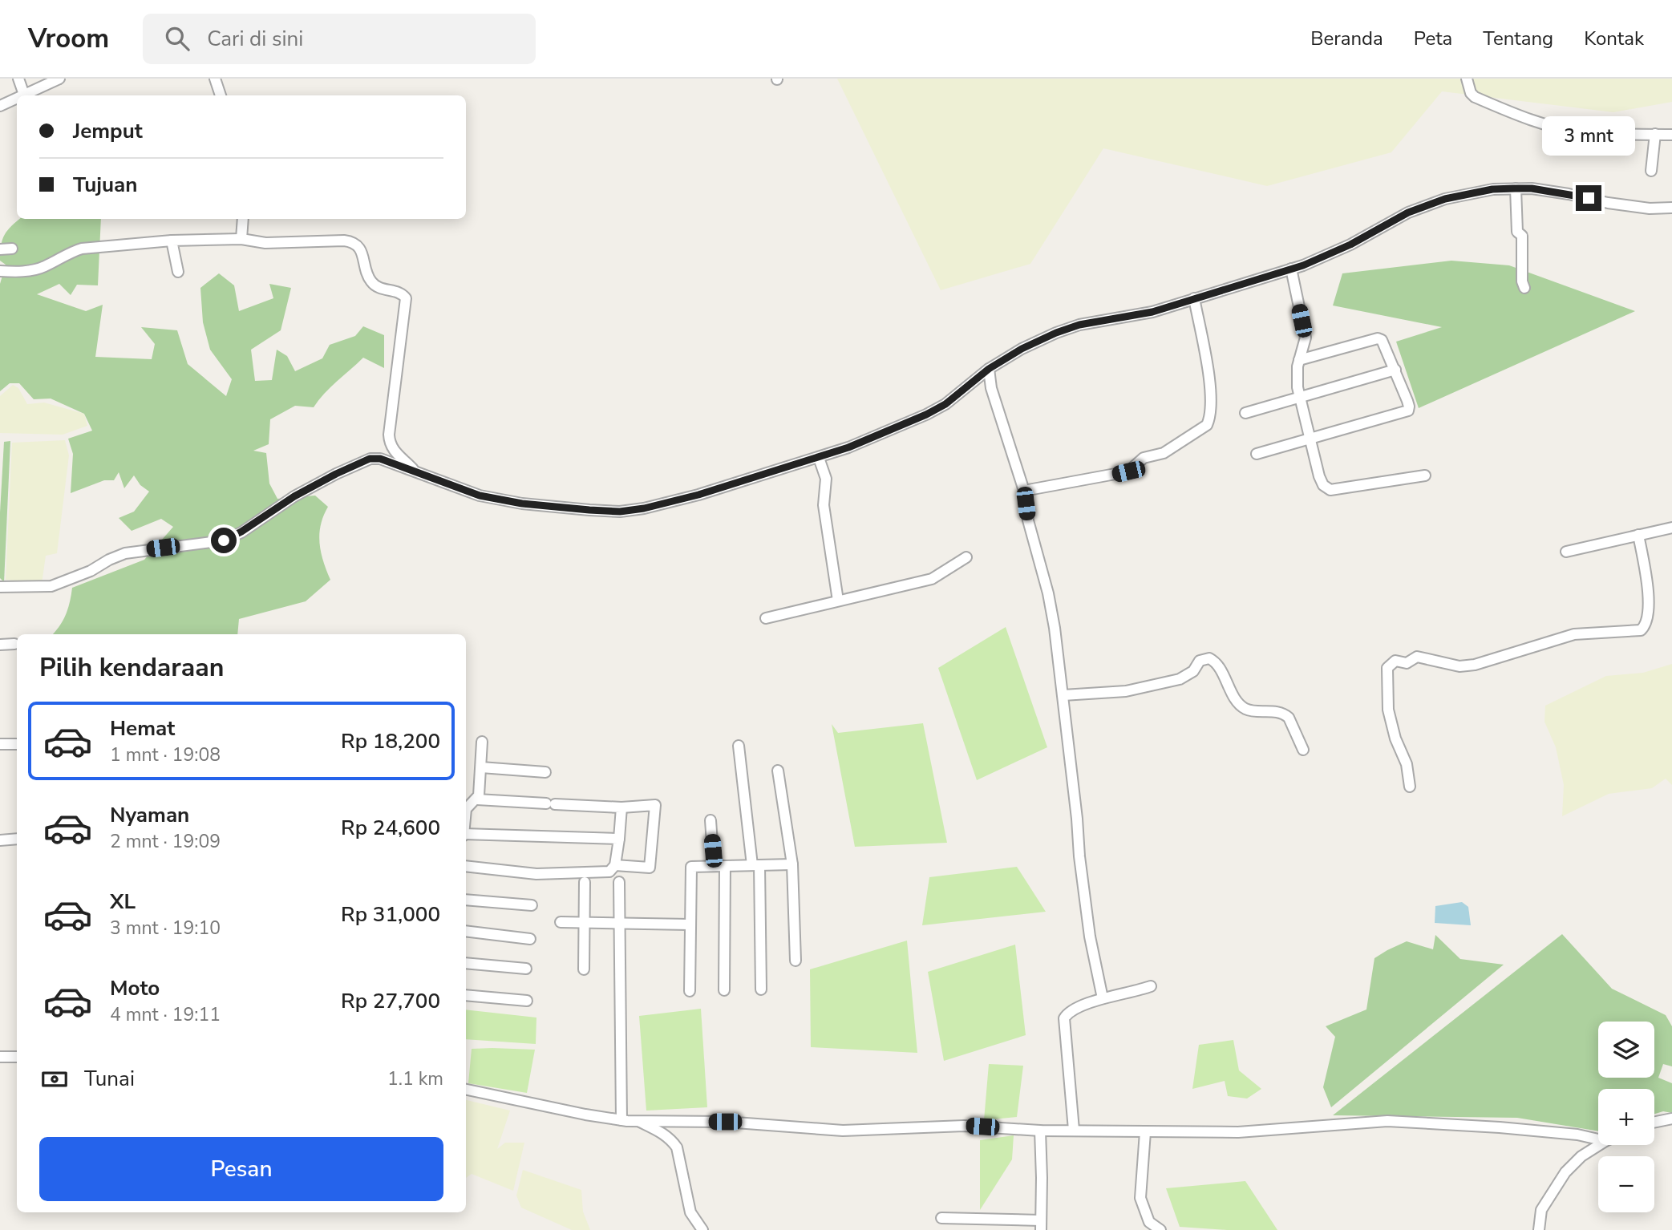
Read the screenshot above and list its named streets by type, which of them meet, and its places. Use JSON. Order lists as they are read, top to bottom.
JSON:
{
  "page": {
    "header": "Vroom",
    "search": "Cari di sini",
    "nav": [
      "Beranda",
      "Peta",
      "Tentang",
      "Kontak"
    ],
    "banner": ["Jemput", "Tujuan"],
    "bubble": "3 mnt",
    "heading": "Pilih kendaraan",
    "list": [
      {
        "name": "Hemat",
        "note": "1 mnt · 19:08",
        "value": "Rp 18,200"
      },
      {
        "name": "Nyaman",
        "note": "2 mnt · 19:09",
        "value": "Rp 24,600"
      },
      {
        "name": "XL",
        "note": "3 mnt · 19:10",
        "value": "Rp 31,000"
      },
      {
        "name": "Moto",
        "note": "4 mnt · 19:11",
        "value": "Rp 27,700"
      }
    ],
    "map_buttons": ["+", "−"],
    "pay": ["Tunai", "1.1 km"],
    "buttons": "Pesan"
  }
}
